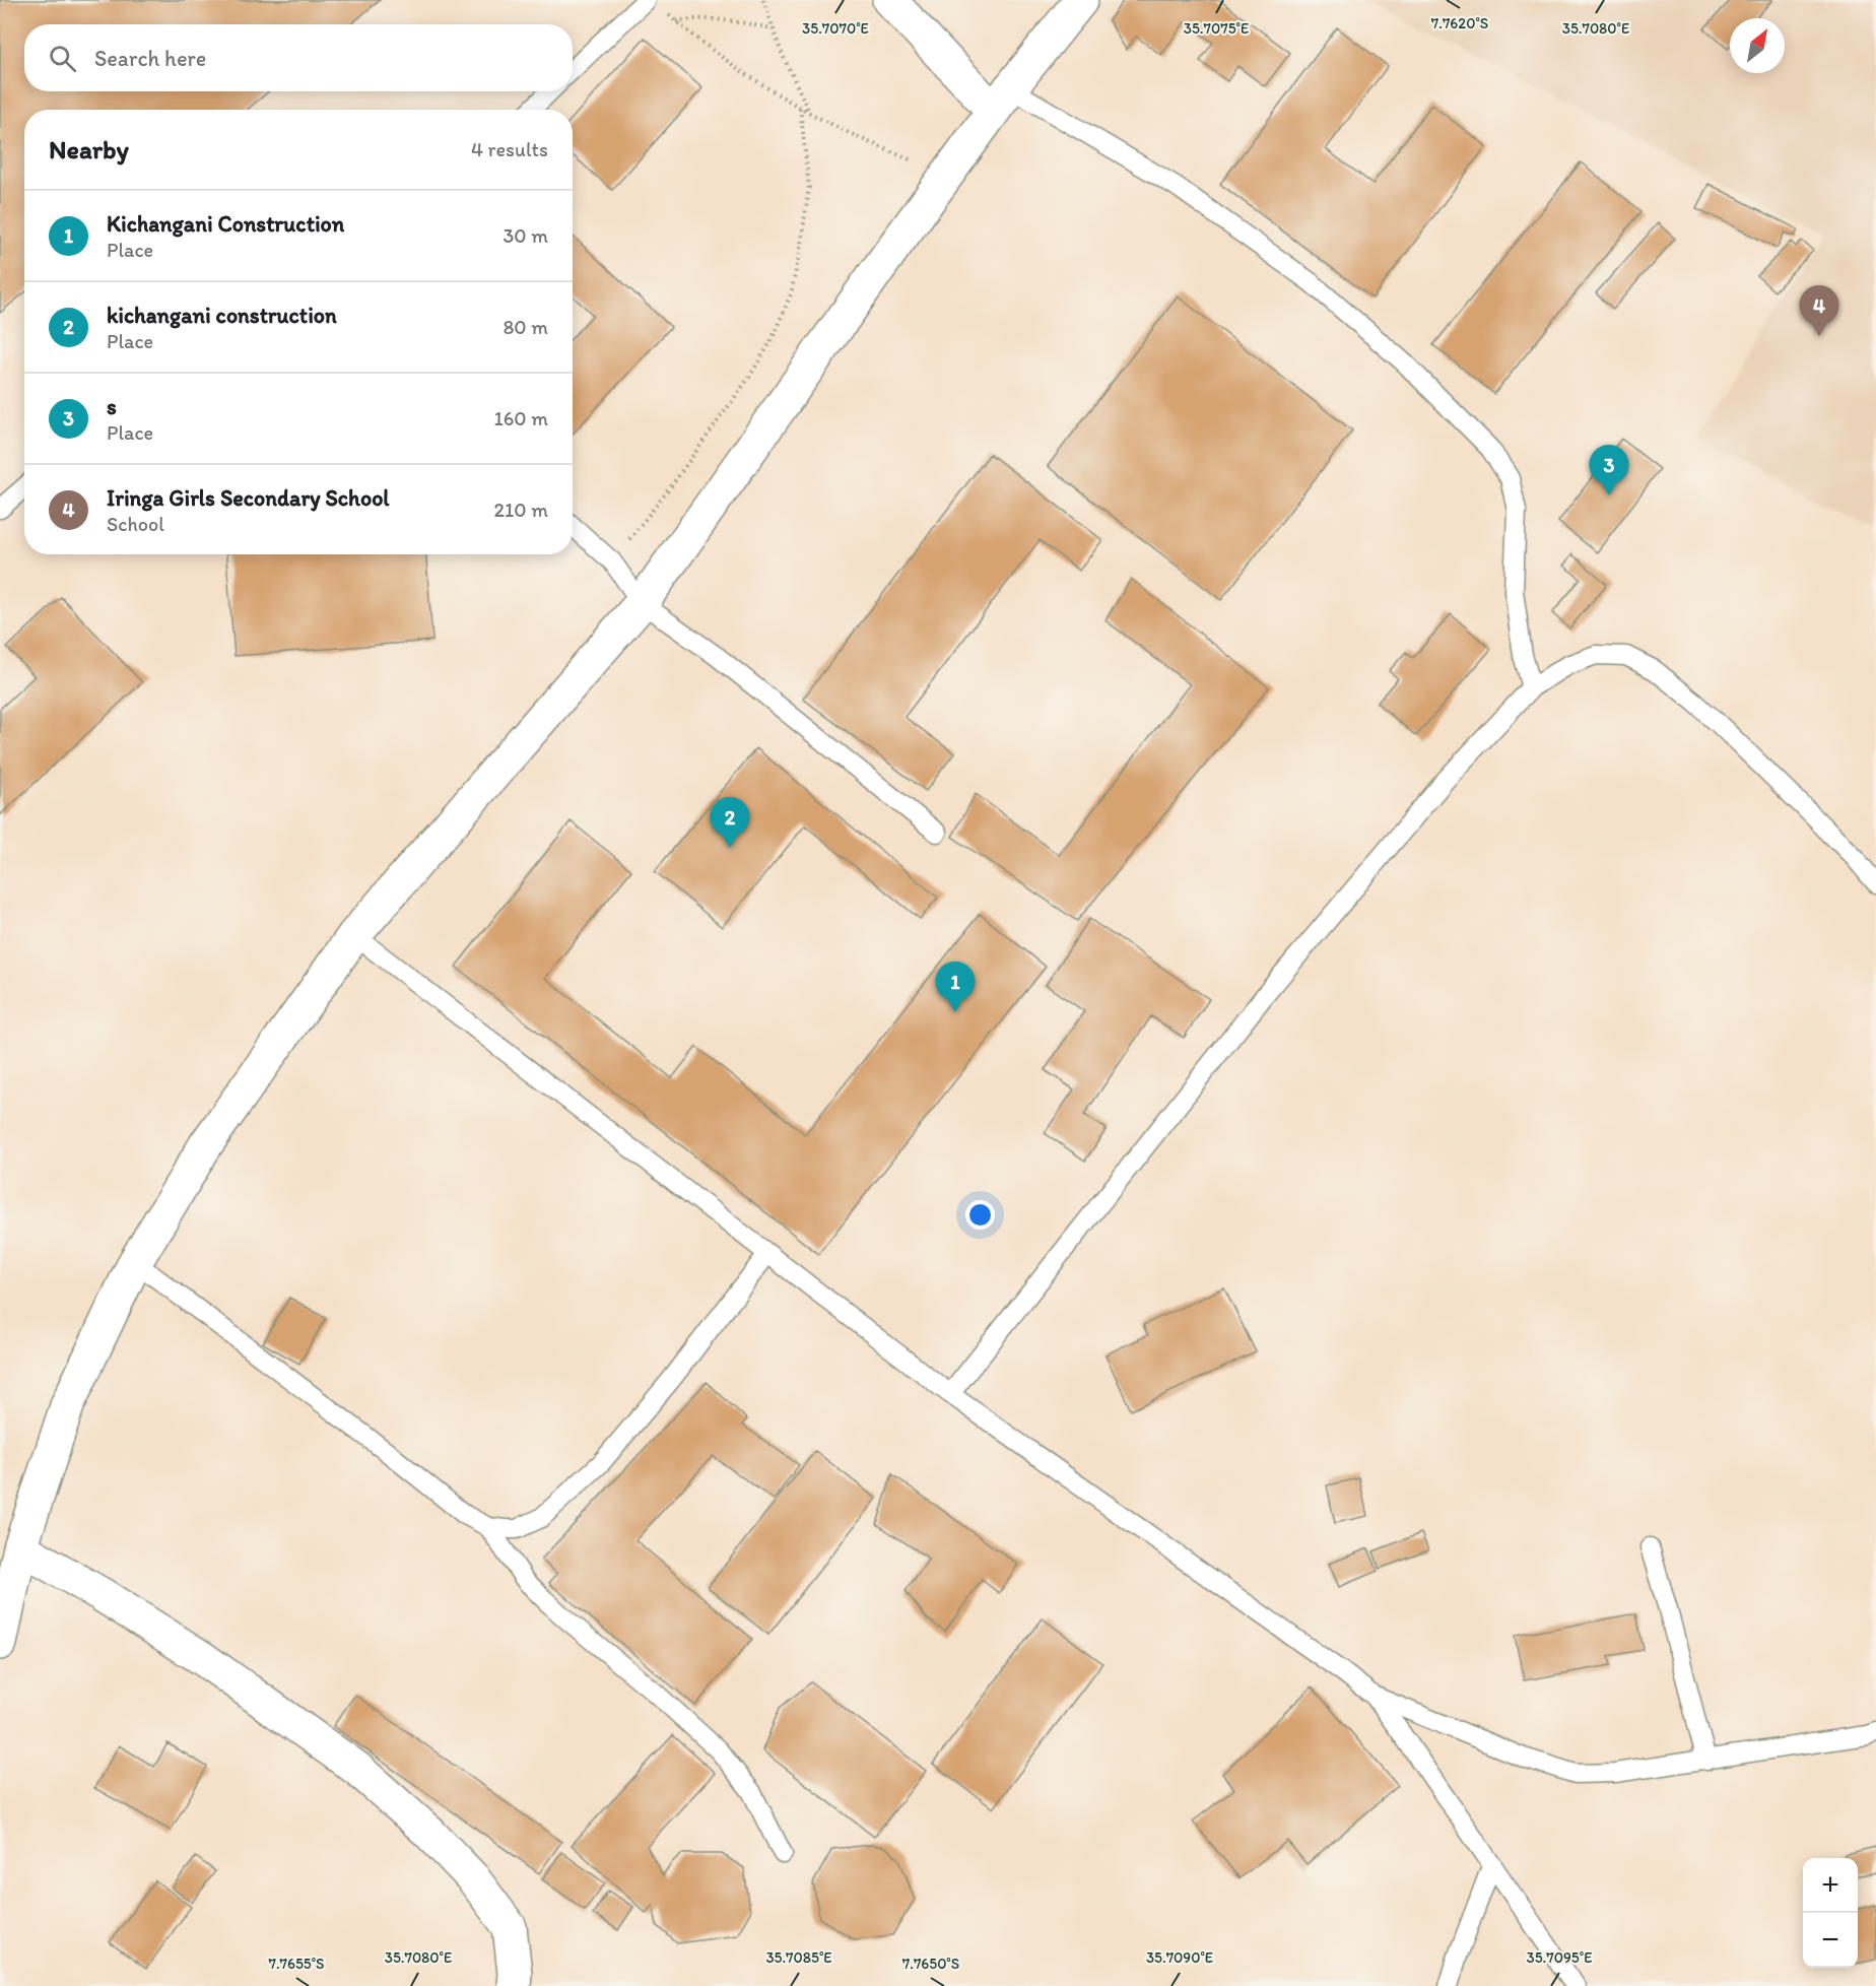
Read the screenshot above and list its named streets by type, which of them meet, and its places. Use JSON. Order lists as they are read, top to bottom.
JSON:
{
  "north": "top right",
  "page": {
    "search": "Search here",
    "heading": ["Nearby", "4 results"],
    "list": [
      {
        "mark": "1",
        "name": "Kichangani Construction",
        "note": "Place",
        "value": "30 m"
      },
      {
        "mark": "2",
        "name": "kichangani construction",
        "note": "Place",
        "value": "80 m"
      },
      {
        "mark": "3",
        "name": "s",
        "note": "Place",
        "value": "160 m"
      },
      {
        "mark": "4",
        "name": "Iringa Girls Secondary School",
        "note": "School",
        "value": "210 m"
      }
    ],
    "pins": [
      "4",
      "3",
      "2",
      "1"
    ],
    "map_buttons": ["+", "−"]
  },
  "coordinates": [
    "7.7620°S",
    "35.7070°E",
    "35.7075°E",
    "35.7080°E",
    "35.7085°E",
    "35.7090°E",
    "35.7095°E",
    "7.7655°S",
    "7.7650°S"
  ]
}
